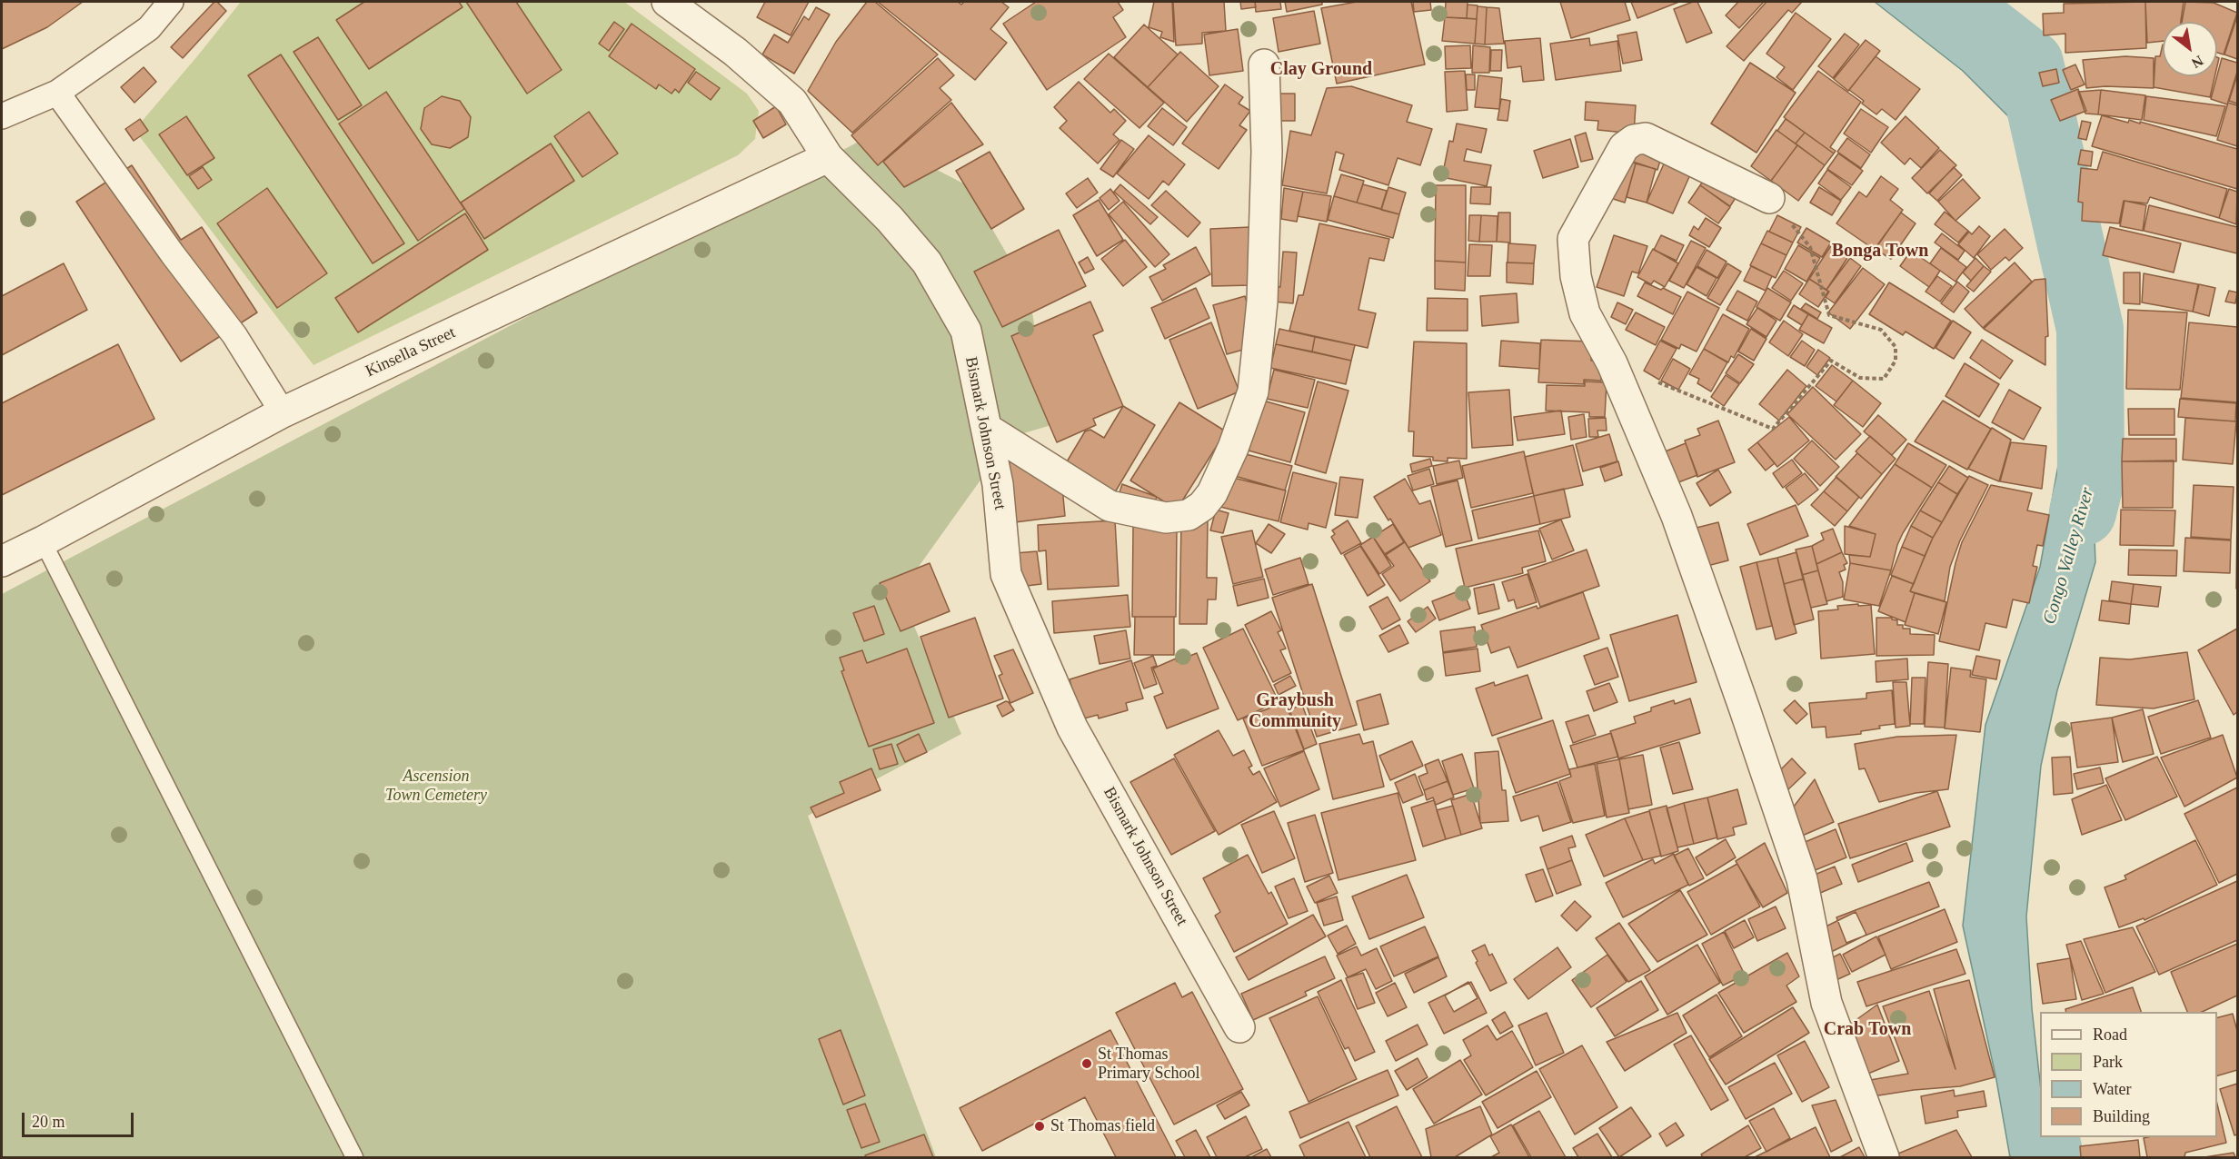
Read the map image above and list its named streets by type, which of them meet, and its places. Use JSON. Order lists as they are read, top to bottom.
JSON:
{
  "streets": {
    "street": ["Kinsella Street", "Bismark Johnson Street"]
  },
  "crossings": [
    ["Kinsella Street", "Bismark Johnson Street"]
  ],
  "districts": [
    "Clay Ground",
    "Bonga Town",
    "Graybush Community",
    "Crab Town"
  ],
  "water": ["Congo Valley River"],
  "parks": ["Ascension Town Cemetery"],
  "places": ["St Thomas Primary School", "St Thomas field"],
  "legend": [
    "Road",
    "Park",
    "Water",
    "Building"
  ],
  "scale_bar": "20 m",
  "north": "bottom right"
}
